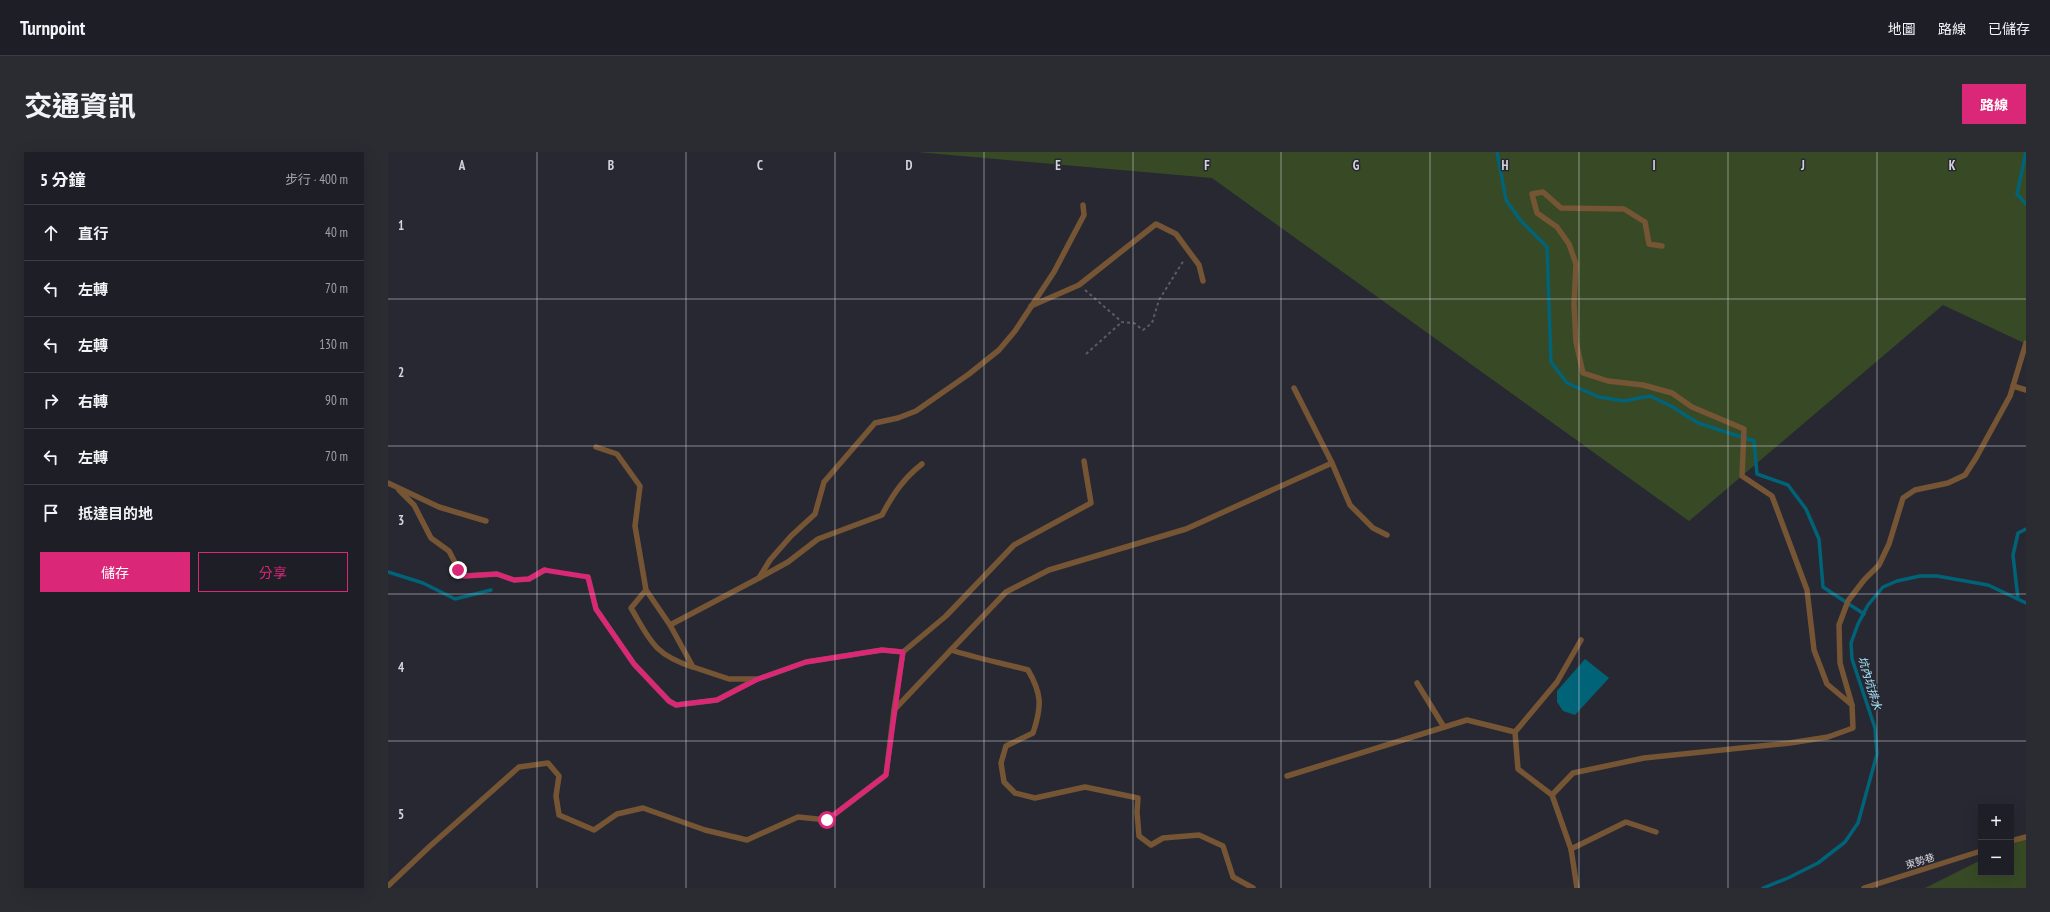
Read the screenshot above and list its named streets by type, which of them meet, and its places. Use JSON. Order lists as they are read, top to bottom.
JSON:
{
  "streets": {
    "lane": ["東勢巷"]
  },
  "water": ["坑內坑排水"],
  "page": {
    "header": "Turnpoint",
    "nav": ["地圖", "路線", "已儲存"],
    "title": "交通資訊",
    "buttons": [
      "路線",
      ["儲存", "分享"]
    ],
    "heading": ["5 分鐘", "步行 · 400 m"],
    "list": [
      ["直行", "40 m"],
      ["左轉", "70 m"],
      ["左轉", "130 m"],
      ["右轉", "90 m"],
      ["左轉", "70 m"],
      "抵達目的地"
    ],
    "map_buttons": ["+", "−"]
  },
  "grid": {
    "columns": [
      "A",
      "B",
      "C",
      "D",
      "E",
      "F",
      "G",
      "H",
      "I",
      "J",
      "K"
    ],
    "rows": [
      "1",
      "2",
      "3",
      "4",
      "5"
    ]
  }
}
